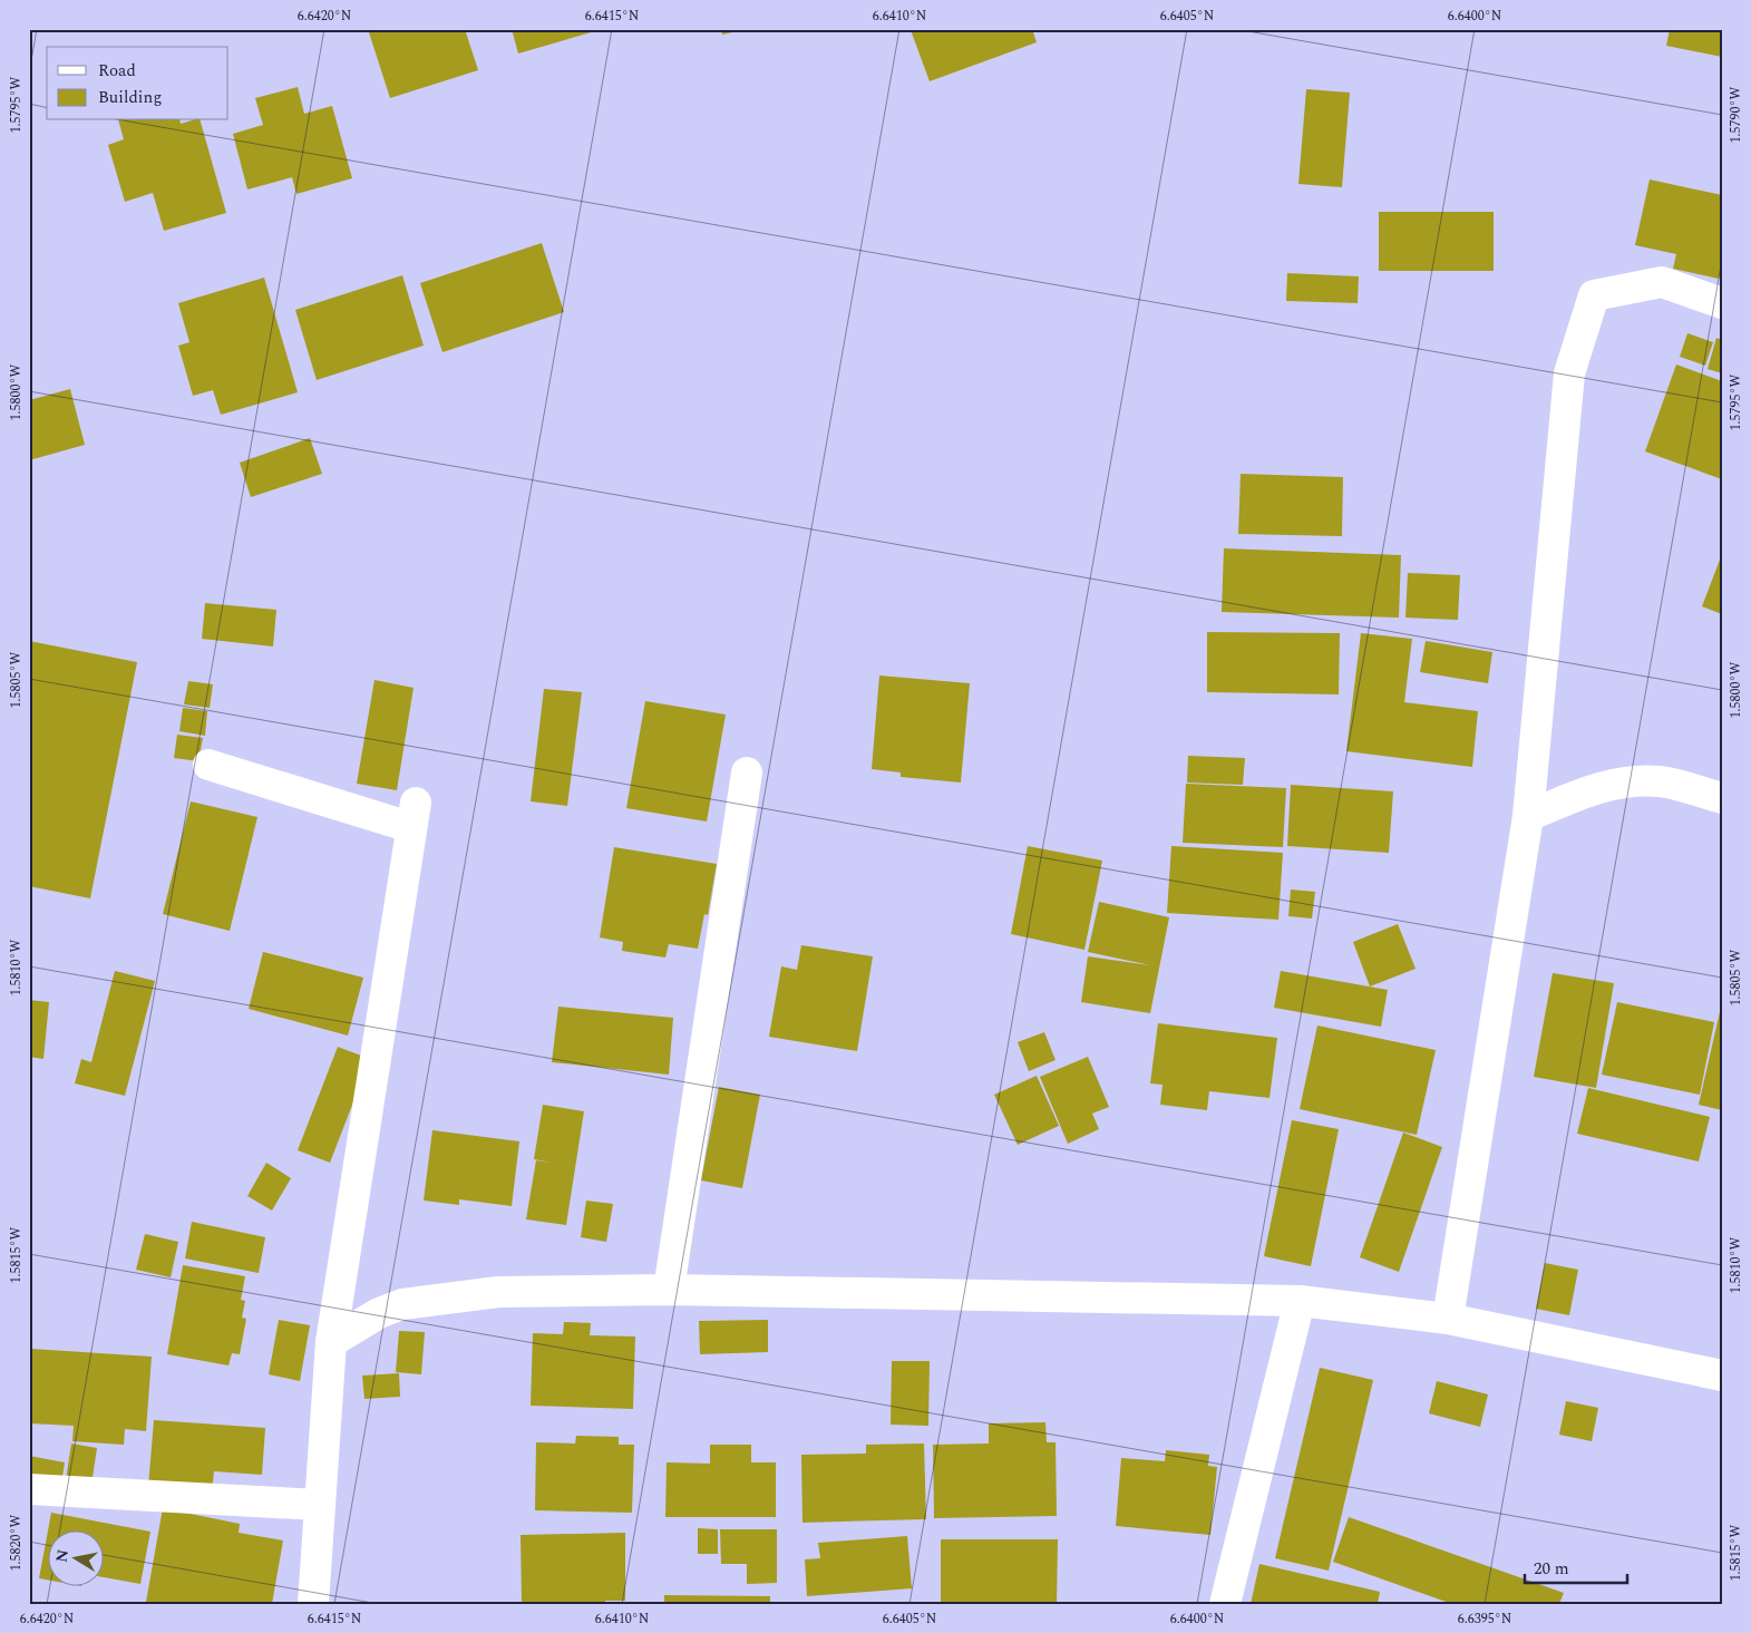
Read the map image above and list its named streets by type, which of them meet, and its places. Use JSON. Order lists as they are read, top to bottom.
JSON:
{
  "legend": ["Road", "Building"],
  "scale_bar": "20 m",
  "north": "left",
  "coordinates": [
    "6.6420°N",
    "6.6415°N",
    "6.6410°N",
    "6.6405°N",
    "6.6400°N",
    "1.5795°W",
    "1.5790°W",
    "1.5800°W",
    "1.5805°W",
    "1.5810°W",
    "1.5815°W",
    "1.5820°W",
    "6.6395°N"
  ]
}
